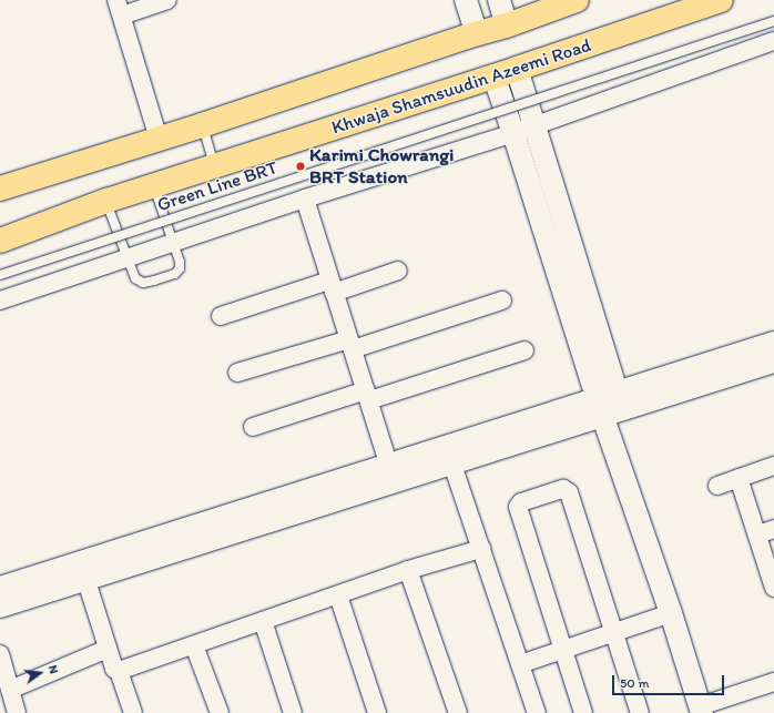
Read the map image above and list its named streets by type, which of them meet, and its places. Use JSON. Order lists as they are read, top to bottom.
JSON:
{
  "streets": {
    "main road": ["Khwaja Shamsuudin Azeemi Road"],
    "lane": ["Green Line BRT"]
  },
  "places": ["Karimi Chowrangi BRT Station"],
  "scale_bar": "50 m",
  "north": "right"
}
